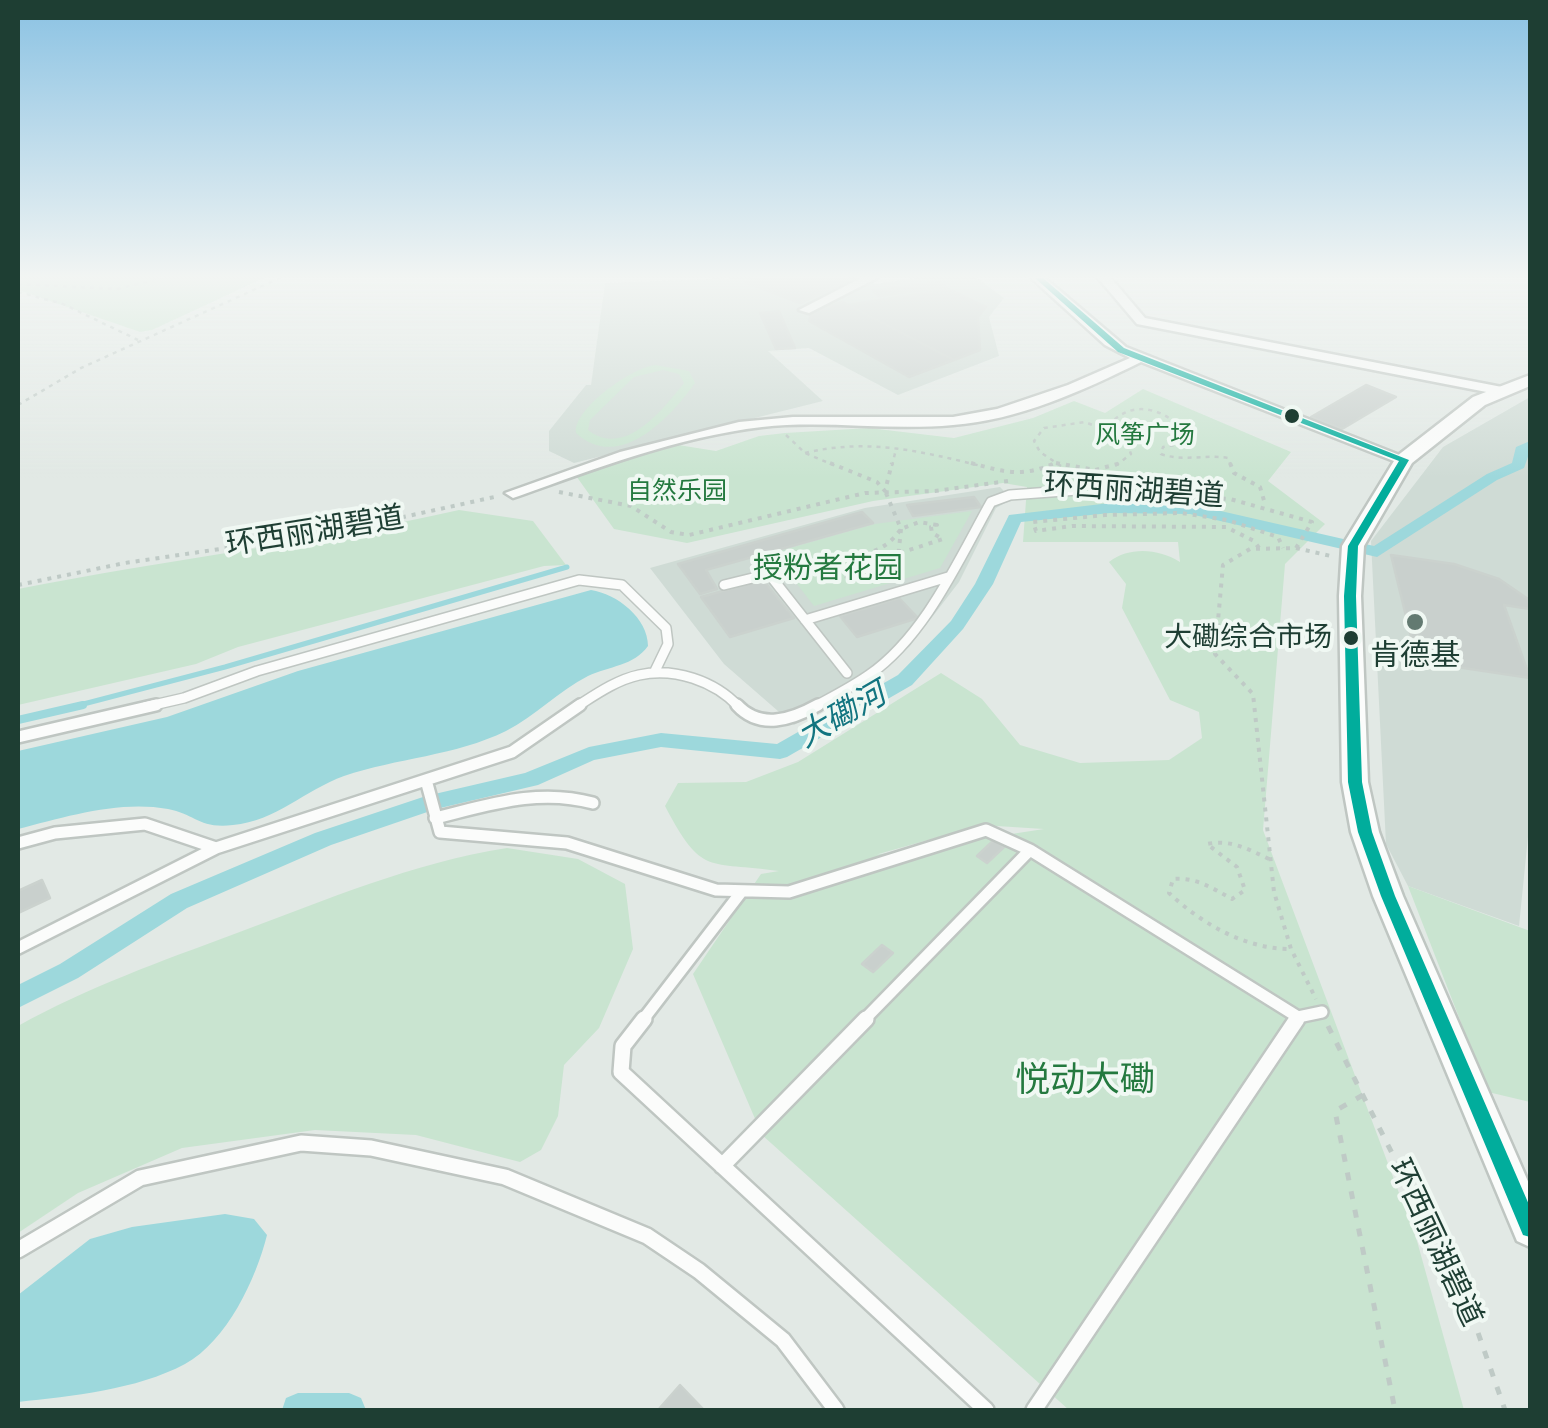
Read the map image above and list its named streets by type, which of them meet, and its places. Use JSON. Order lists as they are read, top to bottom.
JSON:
{
  "streets": {
    "path": ["环西丽湖碧道"]
  },
  "water": ["大磡河"],
  "parks": [
    "风筝广场",
    "自然乐园",
    "授粉者花园",
    "悦动大磡"
  ],
  "places": ["肯德基", "大磡综合市场"]
}
